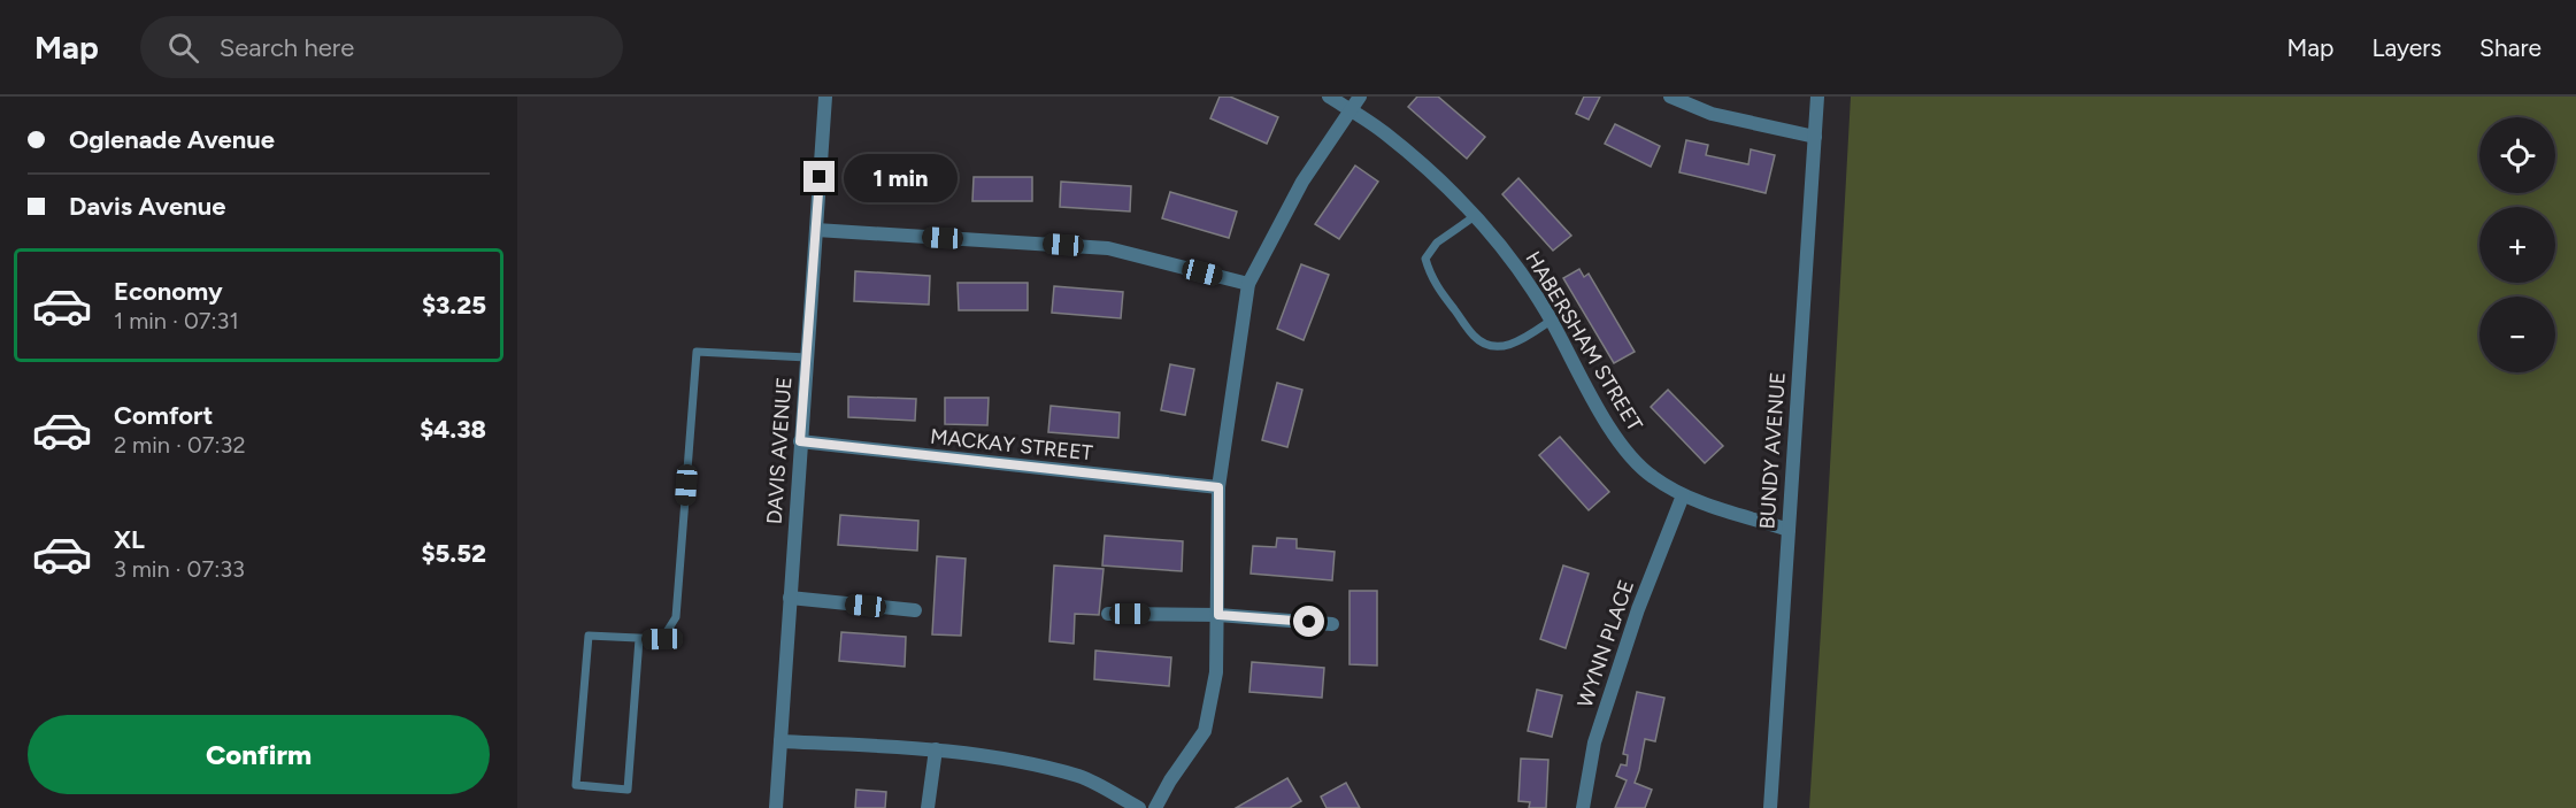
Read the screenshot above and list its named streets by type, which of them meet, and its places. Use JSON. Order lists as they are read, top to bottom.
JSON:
{
  "streets": {
    "street": [
      "HABERSHAM STREET",
      "MACKAY STREET",
      "DAVIS AVENUE",
      "BUNDY AVENUE",
      "WYNN PLACE"
    ]
  },
  "crossings": [
    ["HABERSHAM STREET", "BUNDY AVENUE"],
    ["HABERSHAM STREET", "WYNN PLACE"],
    ["MACKAY STREET", "DAVIS AVENUE"]
  ],
  "page": {
    "header": "Map",
    "search": "Search here",
    "nav": ["Map", "Layers", "Share"],
    "banner": ["Oglenade Avenue", "Davis Avenue"],
    "map_buttons": ["+", "−"],
    "bubble": "1 min",
    "list": [
      {
        "name": "Economy",
        "note": "1 min · 07:31",
        "value": "$3.25"
      },
      {
        "name": "Comfort",
        "note": "2 min · 07:32",
        "value": "$4.38"
      },
      {
        "name": "XL",
        "note": "3 min · 07:33",
        "value": "$5.52"
      }
    ],
    "buttons": "Confirm"
  }
}
